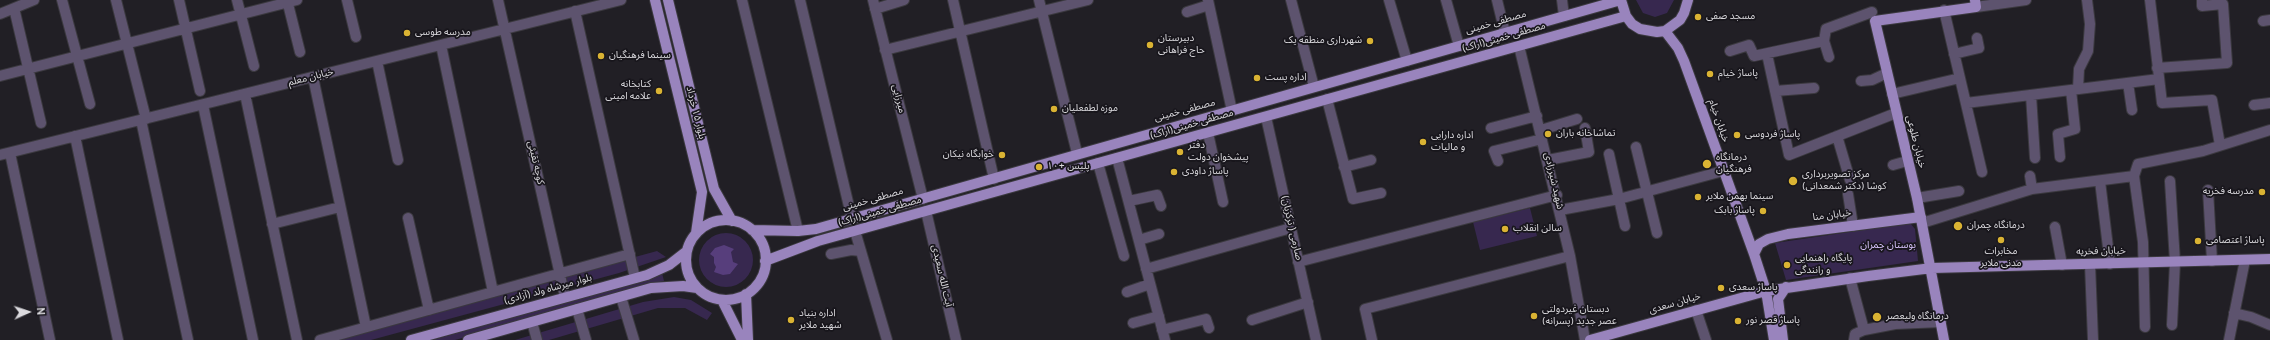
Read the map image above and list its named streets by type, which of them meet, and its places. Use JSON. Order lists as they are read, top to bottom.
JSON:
{
  "streets": {
    "main road": [
      "مصطفی خمینی",
      "مصطفی خمینی(اراک)",
      "بلوار ۱۵ خرداد",
      "خیابان خیام",
      "خیابان طلوعی",
      "خیابان منا",
      "خیابان فخریه",
      "بلوار میرشاه ولد (آزادی)",
      "خیابان سعدی"
    ],
    "street": [
      "خیابان معلم",
      "میرزایی",
      "کوچه تقیئی",
      "شهید شیرزادی",
      "صارمی ( ترکزبان)",
      "آیت الله سعیدی"
    ]
  },
  "crossings": [
    ["مصطفی خمینی", "مصطفی خمینی(اراک)"],
    ["مصطفی خمینی", "میرزایی"],
    ["مصطفی خمینی", "بلوار ۱۵ خرداد"],
    ["مصطفی خمینی", "بلوار میرشاه ولد (آزادی)"],
    ["مصطفی خمینی(اراک)", "بلوار ۱۵ خرداد"],
    ["مصطفی خمینی(اراک)", "شهید شیرزادی"],
    ["مصطفی خمینی(اراک)", "صارمی ( ترکزبان)"],
    ["مصطفی خمینی(اراک)", "آیت الله سعیدی"],
    ["مصطفی خمینی(اراک)", "بلوار میرشاه ولد (آزادی)"],
    ["خیابان معلم", "کوچه تقیئی"],
    ["بلوار ۱۵ خرداد", "بلوار میرشاه ولد (آزادی)"],
    ["خیابان خیام", "خیابان منا"],
    ["خیابان خیام", "خیابان سعدی"],
    ["خیابان طلوعی", "خیابان منا"],
    ["خیابان طلوعی", "خیابان فخریه"],
    ["کوچه تقیئی", "بلوار میرشاه ولد (آزادی)"],
    ["خیابان فخریه", "خیابان سعدی"]
  ],
  "parks": ["بوستان چمران"],
  "places": [
    "مسجد صفی",
    "مدرسه طوسی",
    "شهرداری منطقه یک",
    "دبیرستان حاج فراهانی",
    "سینما فرهنگیان",
    "پاساژ خیام",
    "اداره پست",
    "کتابخانه علامه امینی",
    "موزه لطفعلیان",
    "تماشاخانه باران",
    "پاساژ فردوسی",
    "اداره دارایی و مالیات",
    "دفتر پیشخوان دولت",
    "خوابگاه نیکان",
    "درمانگاه فرهنگیان",
    "پلیس +۱۰",
    "پاساژ داودی",
    "مرکز تصویربرداری کوشا (دکتر شمعدانی)",
    "مدرسه فخریه",
    "سینما بهمن ملایر",
    "پاساژ بابک",
    "درمانگاه چمران",
    "سالن انقلاب",
    "مخابرات مدنی ملایر",
    "پاساژ اعتصامی",
    "پایگاه راهنمایی و رانندگی",
    "پاساژ سعدی",
    "دبستان غیردولتی عصر جدید (پسرانه)",
    "درمانگاه ولیعصر",
    "اداره بنیاد شهید ملایر",
    "پاساژ قصر نور"
  ],
  "north": "right"
}
